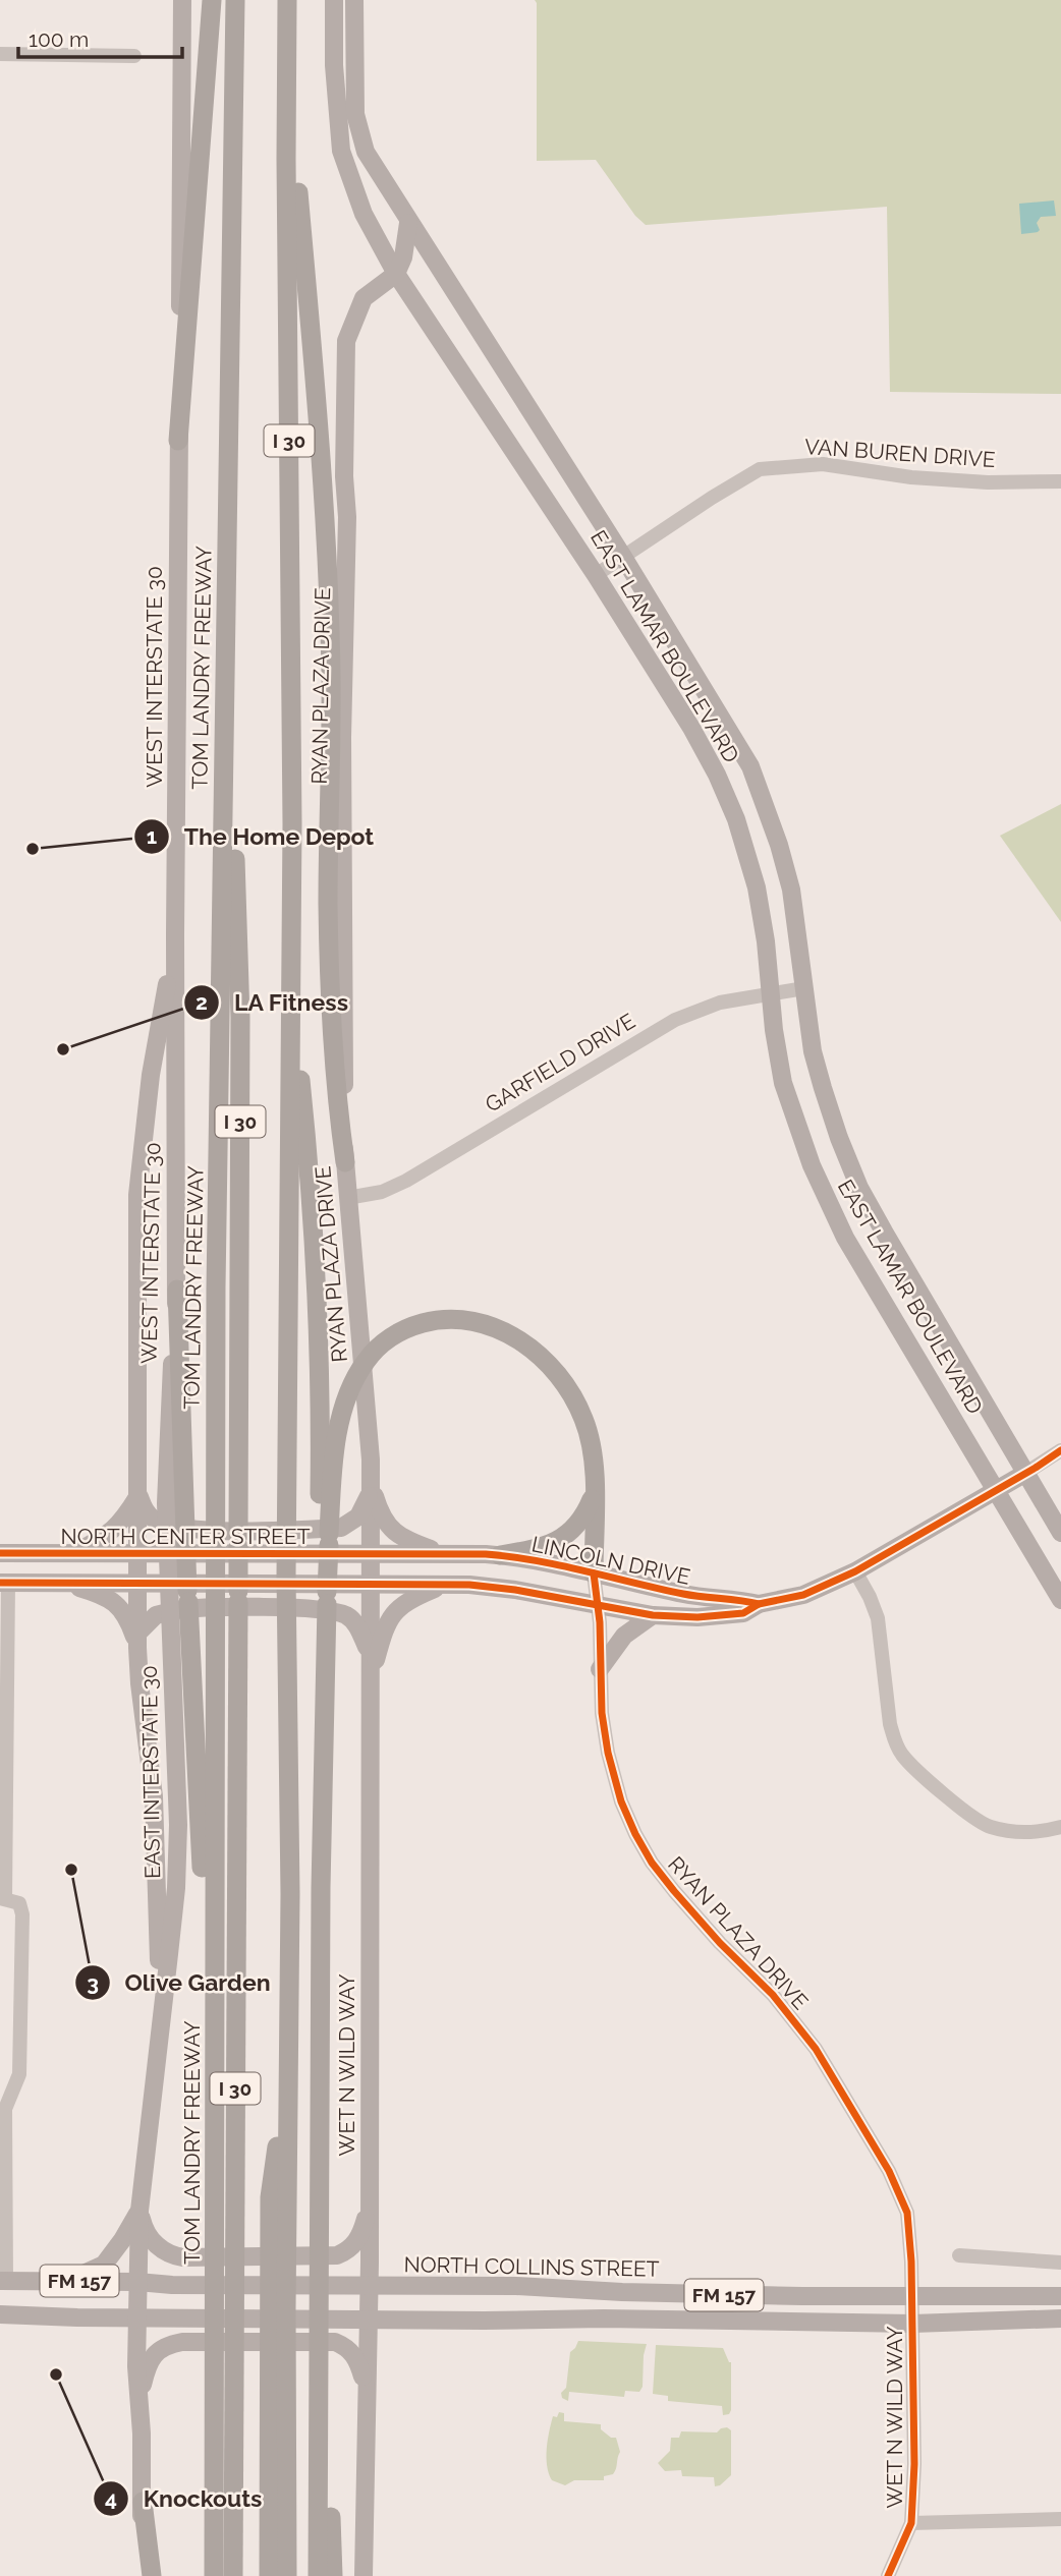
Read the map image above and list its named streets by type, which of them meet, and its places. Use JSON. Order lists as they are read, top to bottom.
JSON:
{
  "streets": {
    "highway": ["I 30", "TOM LANDRY FREEWAY"],
    "main road": [
      "EAST LAMAR BOULEVARD",
      "WEST INTERSTATE 30",
      "RYAN PLAZA DRIVE",
      "NORTH CENTER STREET",
      "LINCOLN DRIVE",
      "EAST INTERSTATE 30",
      "WET N WILD WAY",
      "NORTH COLLINS STREET",
      "FM 157"
    ],
    "street": ["VAN BUREN DRIVE", "GARFIELD DRIVE"]
  },
  "crossings": [
    ["I 30", "TOM LANDRY FREEWAY"],
    ["VAN BUREN DRIVE", "EAST LAMAR BOULEVARD"],
    ["EAST LAMAR BOULEVARD", "RYAN PLAZA DRIVE"],
    ["EAST LAMAR BOULEVARD", "GARFIELD DRIVE"],
    ["EAST LAMAR BOULEVARD", "LINCOLN DRIVE"],
    ["WEST INTERSTATE 30", "NORTH CENTER STREET"],
    ["WEST INTERSTATE 30", "EAST INTERSTATE 30"],
    ["RYAN PLAZA DRIVE", "GARFIELD DRIVE"],
    ["RYAN PLAZA DRIVE", "NORTH CENTER STREET"],
    ["RYAN PLAZA DRIVE", "LINCOLN DRIVE"],
    ["RYAN PLAZA DRIVE", "WET N WILD WAY"],
    ["RYAN PLAZA DRIVE", "NORTH COLLINS STREET"],
    ["NORTH CENTER STREET", "LINCOLN DRIVE"],
    ["NORTH CENTER STREET", "EAST INTERSTATE 30"],
    ["NORTH CENTER STREET", "WET N WILD WAY"],
    ["LINCOLN DRIVE", "WET N WILD WAY"],
    ["EAST INTERSTATE 30", "NORTH COLLINS STREET"],
    ["EAST INTERSTATE 30", "FM 157"],
    ["WET N WILD WAY", "NORTH COLLINS STREET"],
    ["WET N WILD WAY", "FM 157"]
  ],
  "places": [
    "The Home Depot",
    "LA Fitness",
    "Olive Garden",
    "Knockouts"
  ],
  "scale_bar": "100 m"
}
